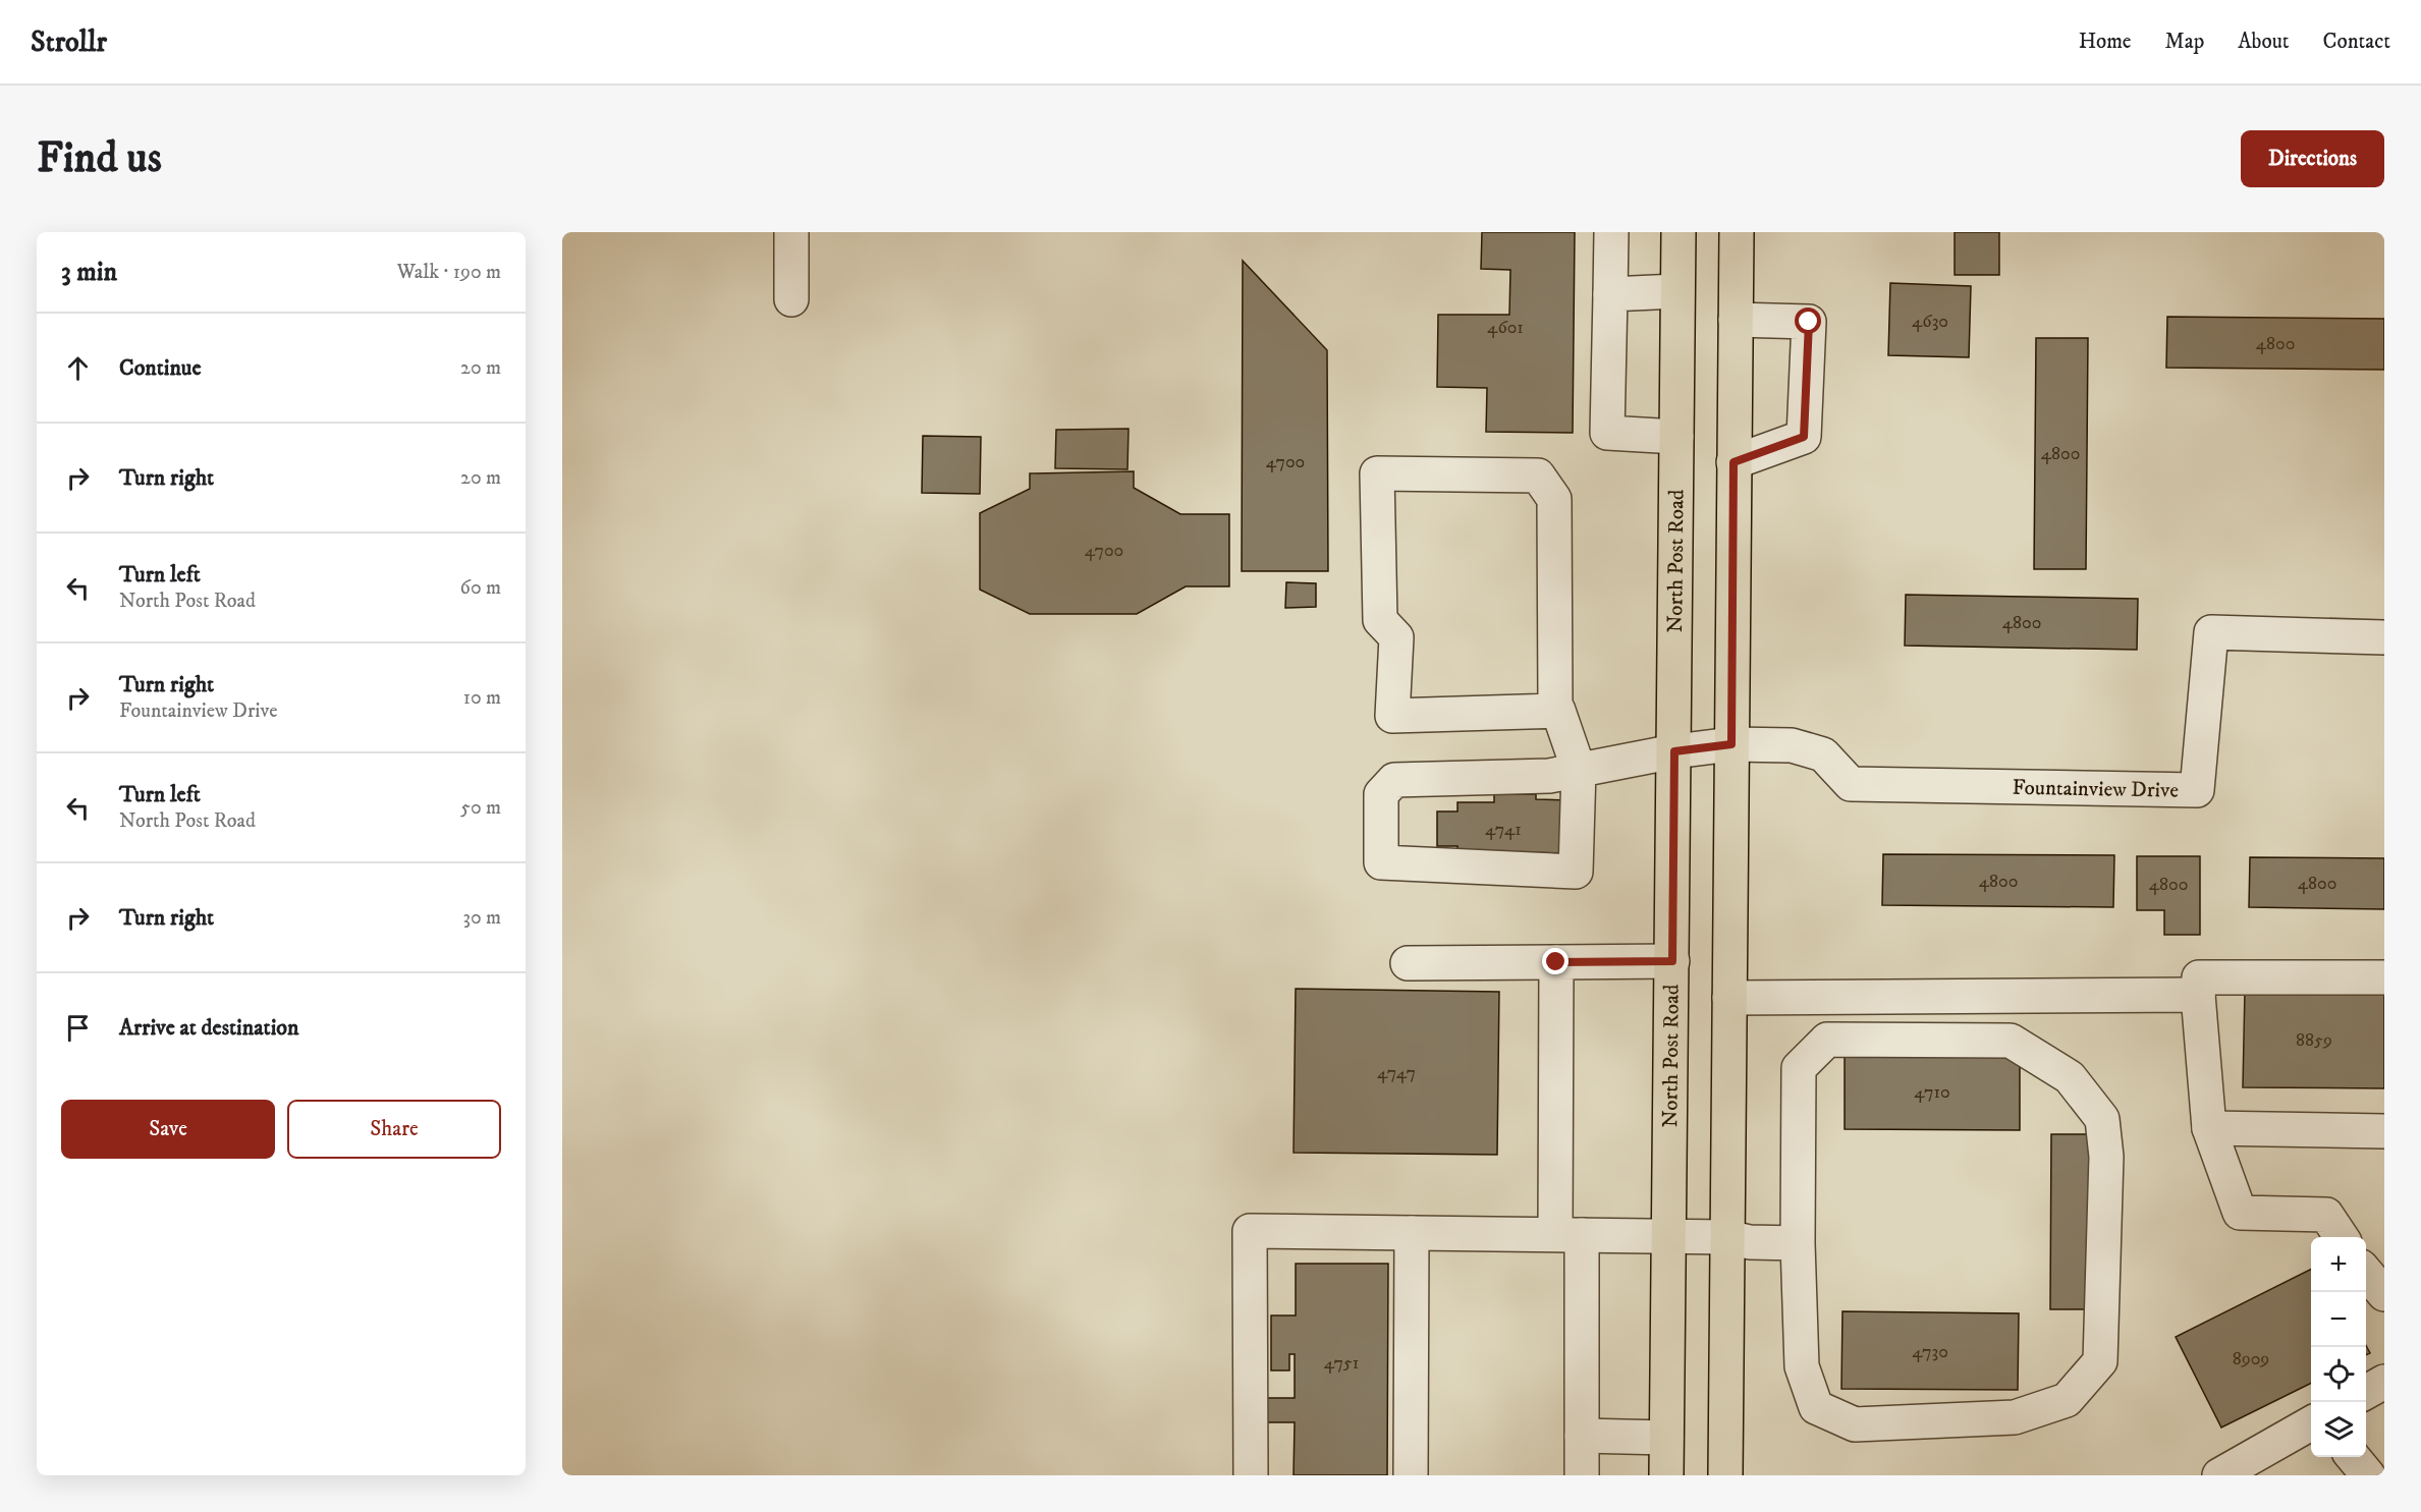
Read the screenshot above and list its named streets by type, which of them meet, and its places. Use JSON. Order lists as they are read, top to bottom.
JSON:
{
  "streets": {
    "main road": ["North Post Road"],
    "street": ["Fountainview Drive"]
  },
  "crossings": [
    ["North Post Road", "Fountainview Drive"]
  ],
  "house_numbers": [
    "4630",
    "4601",
    "4800",
    "4800",
    "4700",
    "4700",
    "4800",
    "4741",
    "4800",
    "4800",
    "4800",
    "8859",
    "4747",
    "4710",
    "4730",
    "8909",
    "4751"
  ],
  "page": {
    "header": "Strollr",
    "nav": [
      "Home",
      "Map",
      "About",
      "Contact"
    ],
    "buttons": [
      "Directions",
      ["Save", "Share"]
    ],
    "title": "Find us",
    "heading": ["3 min", "Walk · 190 m"],
    "list": [
      ["Continue", "20 m"],
      ["Turn right", "20 m"],
      ["Turn left", "North Post Road", "60 m"],
      ["Turn right", "Fountainview Drive", "10 m"],
      ["Turn left", "North Post Road", "50 m"],
      ["Turn right", "30 m"],
      "Arrive at destination"
    ],
    "map_buttons": ["+", "−"]
  }
}
